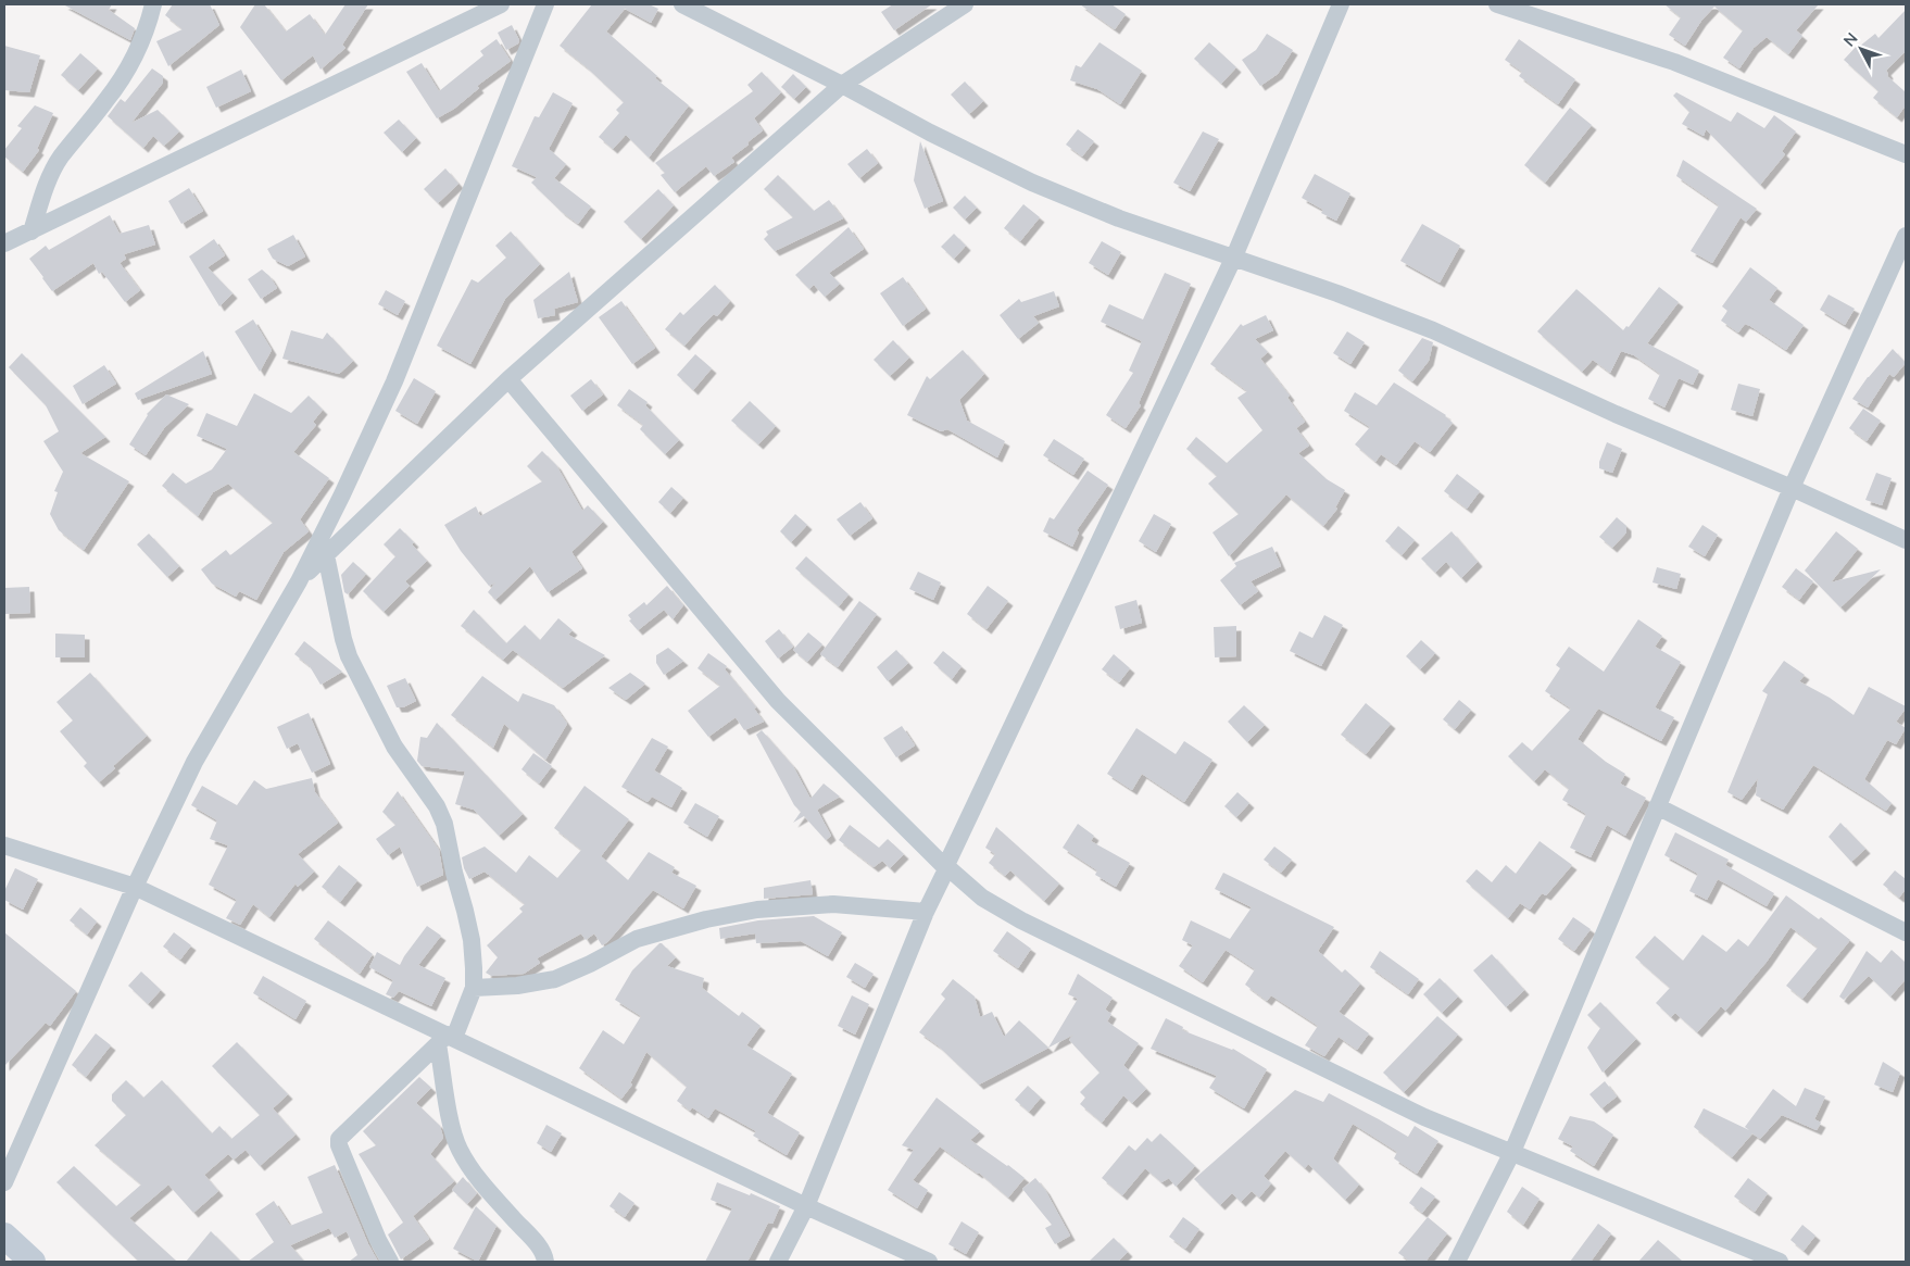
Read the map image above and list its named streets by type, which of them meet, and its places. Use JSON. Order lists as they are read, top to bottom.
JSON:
{
  "north": "top left"
}
